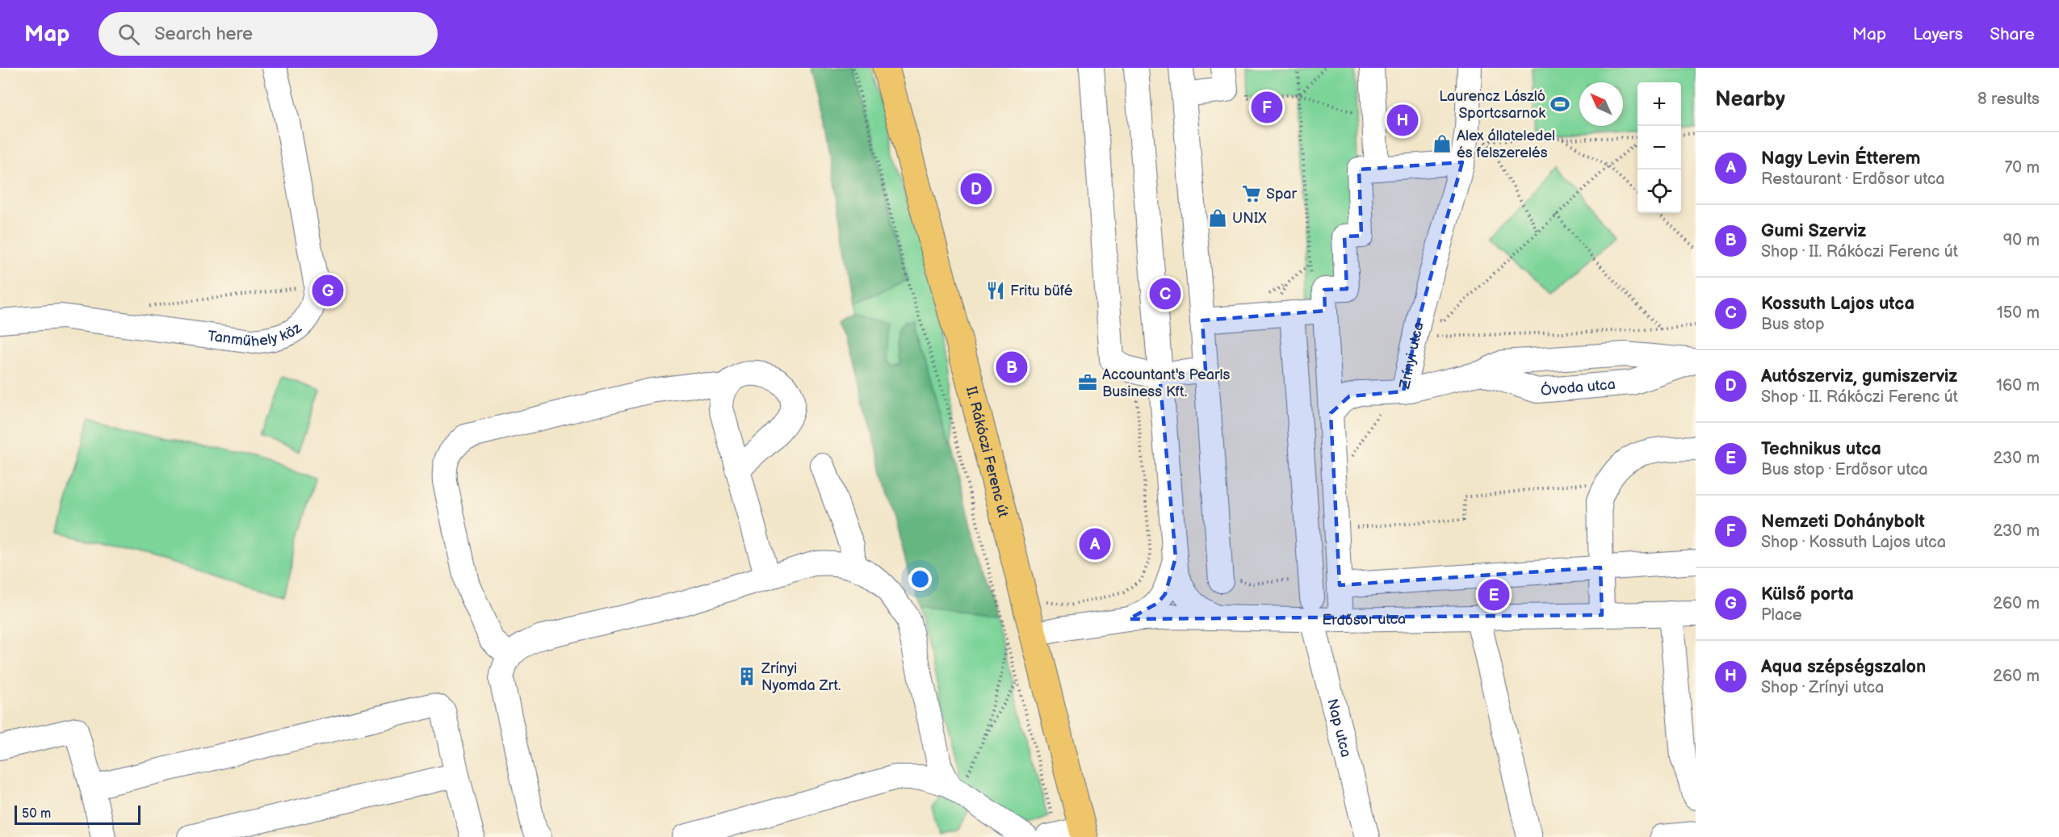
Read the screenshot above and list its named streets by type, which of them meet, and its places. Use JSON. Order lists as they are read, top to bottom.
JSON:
{
  "streets": {
    "main road": ["II. Rákóczi Ferenc út"],
    "street": [
      "Tanműhely köz",
      "Zrínyi utca",
      "Óvoda utca",
      "Erdősor utca",
      "Nap utca"
    ]
  },
  "crossings": [
    ["Zrínyi utca", "Óvoda utca"],
    ["II. Rákóczi Ferenc út", "Erdősor utca"],
    ["Erdősor utca", "Nap utca"]
  ],
  "places": {
    "sports": ["Laurencz László Sportcsarnok"],
    "shop": ["Alex állateledel és felszerelés", "UNIX"],
    "supermarket": ["Spar"],
    "restaurant": ["Fritu büfé"],
    "office": ["Accountant's Pearls Business Kft."],
    "building": ["Zrínyi Nyomda Zrt."]
  },
  "scale_bar": "50 m",
  "north": "top left",
  "page": {
    "header": "Map",
    "search": "Search here",
    "nav": ["Map", "Layers", "Share"],
    "heading": ["Nearby", "8 results"],
    "map_buttons": ["+", "−"],
    "pins": [
      "F",
      "H",
      "D",
      "G",
      "C",
      "B",
      "A",
      "E"
    ],
    "list": [
      {
        "mark": "A",
        "name": "Nagy Levin Étterem",
        "note": "Restaurant · Erdősor utca",
        "value": "70 m"
      },
      {
        "mark": "B",
        "name": "Gumi Szerviz",
        "note": "Shop · II. Rákóczi Ferenc út",
        "value": "90 m"
      },
      {
        "mark": "C",
        "name": "Kossuth Lajos utca",
        "note": "Bus stop",
        "value": "150 m"
      },
      {
        "mark": "D",
        "name": "Autószerviz, gumiszerviz",
        "note": "Shop · II. Rákóczi Ferenc út",
        "value": "160 m"
      },
      {
        "mark": "E",
        "name": "Technikus utca",
        "note": "Bus stop · Erdősor utca",
        "value": "230 m"
      },
      {
        "mark": "F",
        "name": "Nemzeti Dohánybolt",
        "note": "Shop · Kossuth Lajos utca",
        "value": "230 m"
      },
      {
        "mark": "G",
        "name": "Külső porta",
        "note": "Place",
        "value": "260 m"
      },
      {
        "mark": "H",
        "name": "Aqua szépségszalon",
        "note": "Shop · Zrínyi utca",
        "value": "260 m"
      }
    ],
    "scale": "50 m"
  }
}
